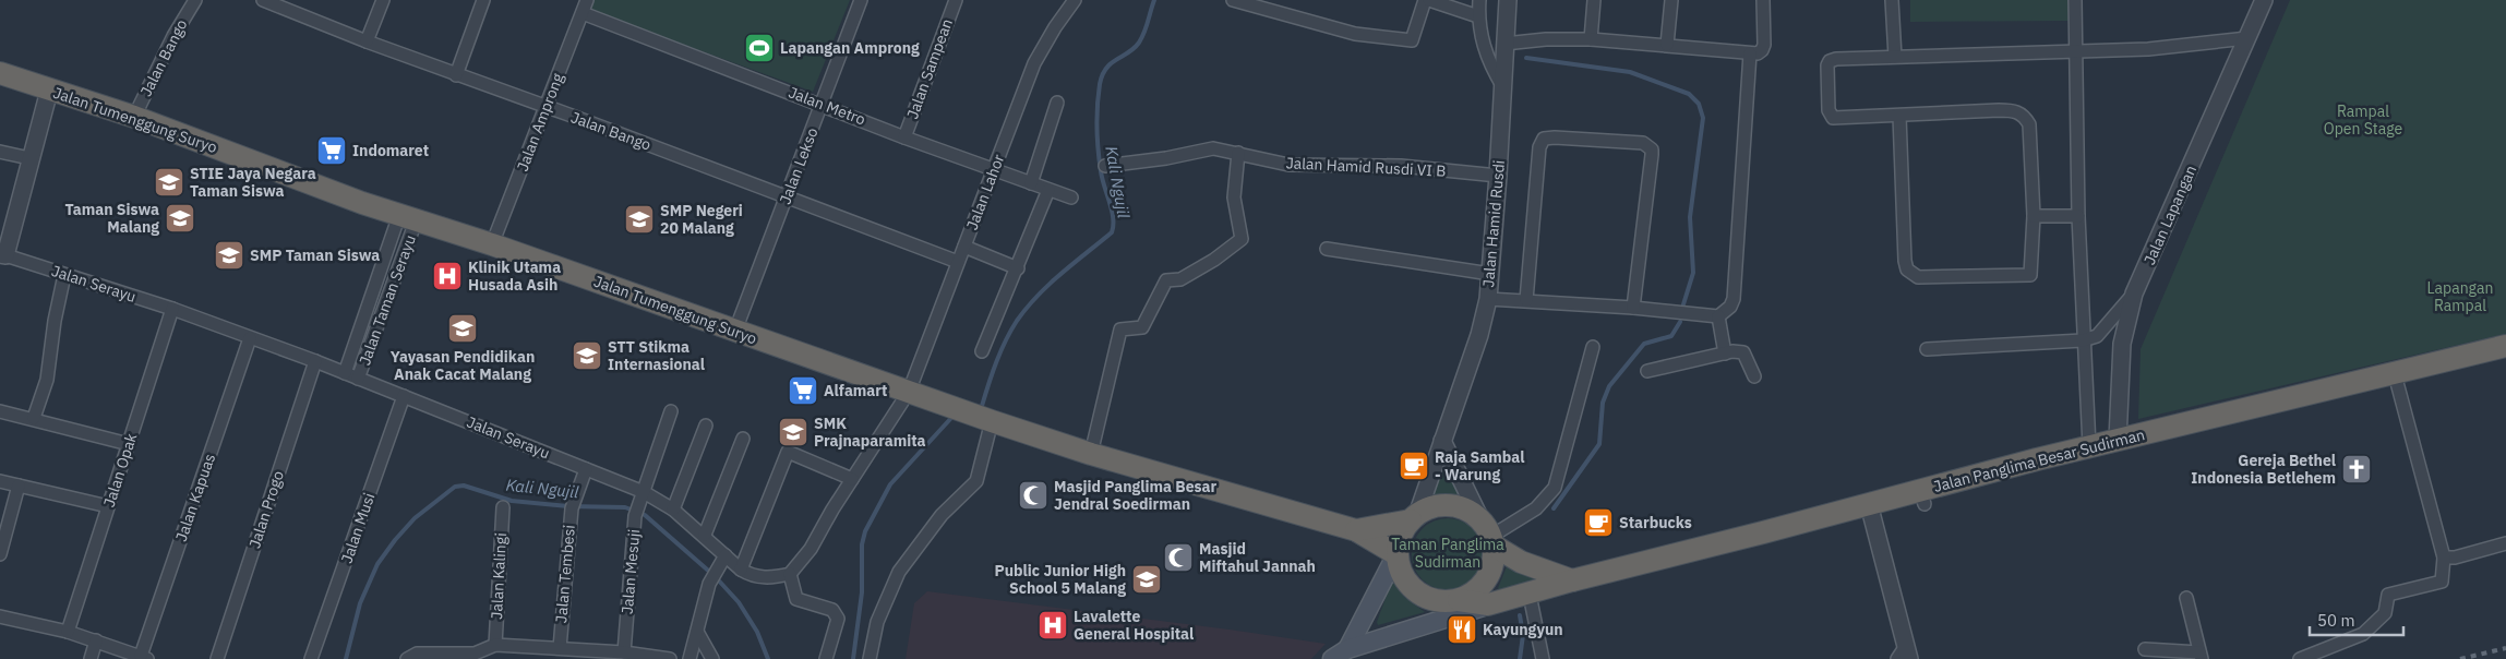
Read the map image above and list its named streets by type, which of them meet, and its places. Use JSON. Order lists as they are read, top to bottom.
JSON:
{
  "streets": {
    "highway": ["Jalan Tumenggung Suryo", "Jalan Panglima Besar Sudirman"],
    "street": [
      "Jalan Bango",
      "Jalan Sampean",
      "Jalan Metro",
      "Jalan Amprong",
      "Jalan Lekso",
      "Jalan Hamid Rusdi VI B",
      "Jalan Lahor",
      "Jalan Lapangan",
      "Jalan Hamid Rusdi",
      "Jalan Serayu",
      "Jalan Taman Serayu",
      "Jalan Opak",
      "Jalan Kapuas",
      "Jalan Progo",
      "Jalan Musi",
      "Jalan Mesuji",
      "Jalan Tembesi",
      "Jalan Kalingi"
    ]
  },
  "crossings": [
    ["Jalan Bango", "Jalan Tumenggung Suryo"],
    ["Jalan Bango", "Jalan Amprong"],
    ["Jalan Bango", "Jalan Lekso"],
    ["Jalan Bango", "Jalan Lahor"],
    ["Jalan Sampean", "Jalan Metro"],
    ["Jalan Metro", "Jalan Amprong"],
    ["Jalan Metro", "Jalan Lekso"],
    ["Jalan Metro", "Jalan Lahor"],
    ["Jalan Tumenggung Suryo", "Jalan Amprong"],
    ["Jalan Tumenggung Suryo", "Jalan Lekso"],
    ["Jalan Tumenggung Suryo", "Jalan Lahor"],
    ["Jalan Tumenggung Suryo", "Jalan Hamid Rusdi"],
    ["Jalan Tumenggung Suryo", "Jalan Taman Serayu"],
    ["Jalan Tumenggung Suryo", "Jalan Panglima Besar Sudirman"],
    ["Jalan Hamid Rusdi VI B", "Jalan Hamid Rusdi"],
    ["Jalan Lapangan", "Jalan Panglima Besar Sudirman"],
    ["Jalan Hamid Rusdi", "Jalan Panglima Besar Sudirman"],
    ["Jalan Serayu", "Jalan Taman Serayu"],
    ["Jalan Serayu", "Jalan Opak"],
    ["Jalan Serayu", "Jalan Kapuas"],
    ["Jalan Serayu", "Jalan Progo"],
    ["Jalan Serayu", "Jalan Musi"],
    ["Jalan Serayu", "Jalan Mesuji"],
    ["Jalan Serayu", "Jalan Tembesi"]
  ],
  "water": ["Kali Ngujil"],
  "parks": ["Rampal Open Stage", "Lapangan Rampal", "Taman Panglima Sudirman"],
  "places": {
    "sports": ["Lapangan Amprong"],
    "supermarket": ["Indomaret", "Alfamart"],
    "school or university": [
      "STIE Jaya Negara Taman Siswa",
      "Taman Siswa Malang",
      "SMP Negeri 20 Malang",
      "SMP Taman Siswa",
      "Yayasan Pendidikan Anak Cacat Malang",
      "STT Stikma Internasional",
      "SMK Prajnaparamita",
      "Public Junior High School 5 Malang"
    ],
    "hospital": ["Klinik Utama Husada Asih", "Lavalette General Hospital"],
    "cafe": ["Raja Sambal - Warung", "Starbucks"],
    "church": ["Gereja Bethel Indonesia Betlehem"],
    "mosque": ["Masjid Panglima Besar Jendral Soedirman", "Masjid Miftahul Jannah"],
    "restaurant": ["Kayungyun"]
  },
  "scale_bar": "50 m"
}
